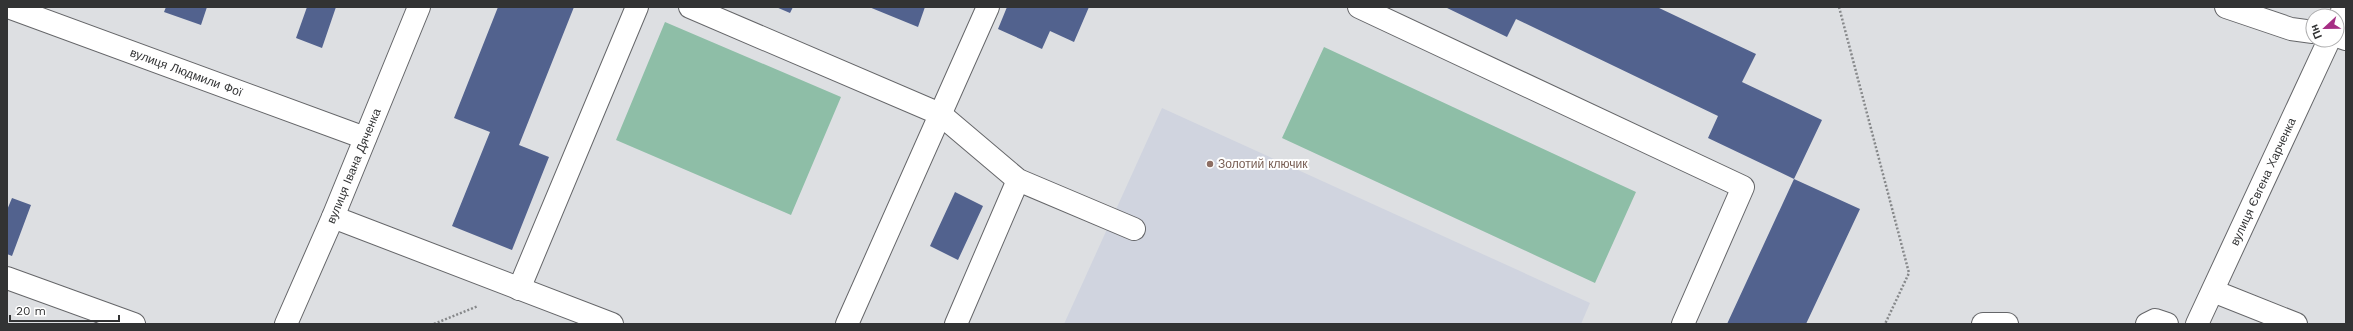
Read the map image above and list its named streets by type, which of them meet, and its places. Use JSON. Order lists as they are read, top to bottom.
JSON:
{
  "streets": {
    "street": ["вулиця Людмили Фої", "вулиця Івана Дяченка", "вулиця Євгена Харченка"]
  },
  "crossings": [
    ["вулиця Людмили Фої", "вулиця Івана Дяченка"]
  ],
  "places": ["Золотий ключик"],
  "scale_bar": "20 m",
  "north": "left"
}
